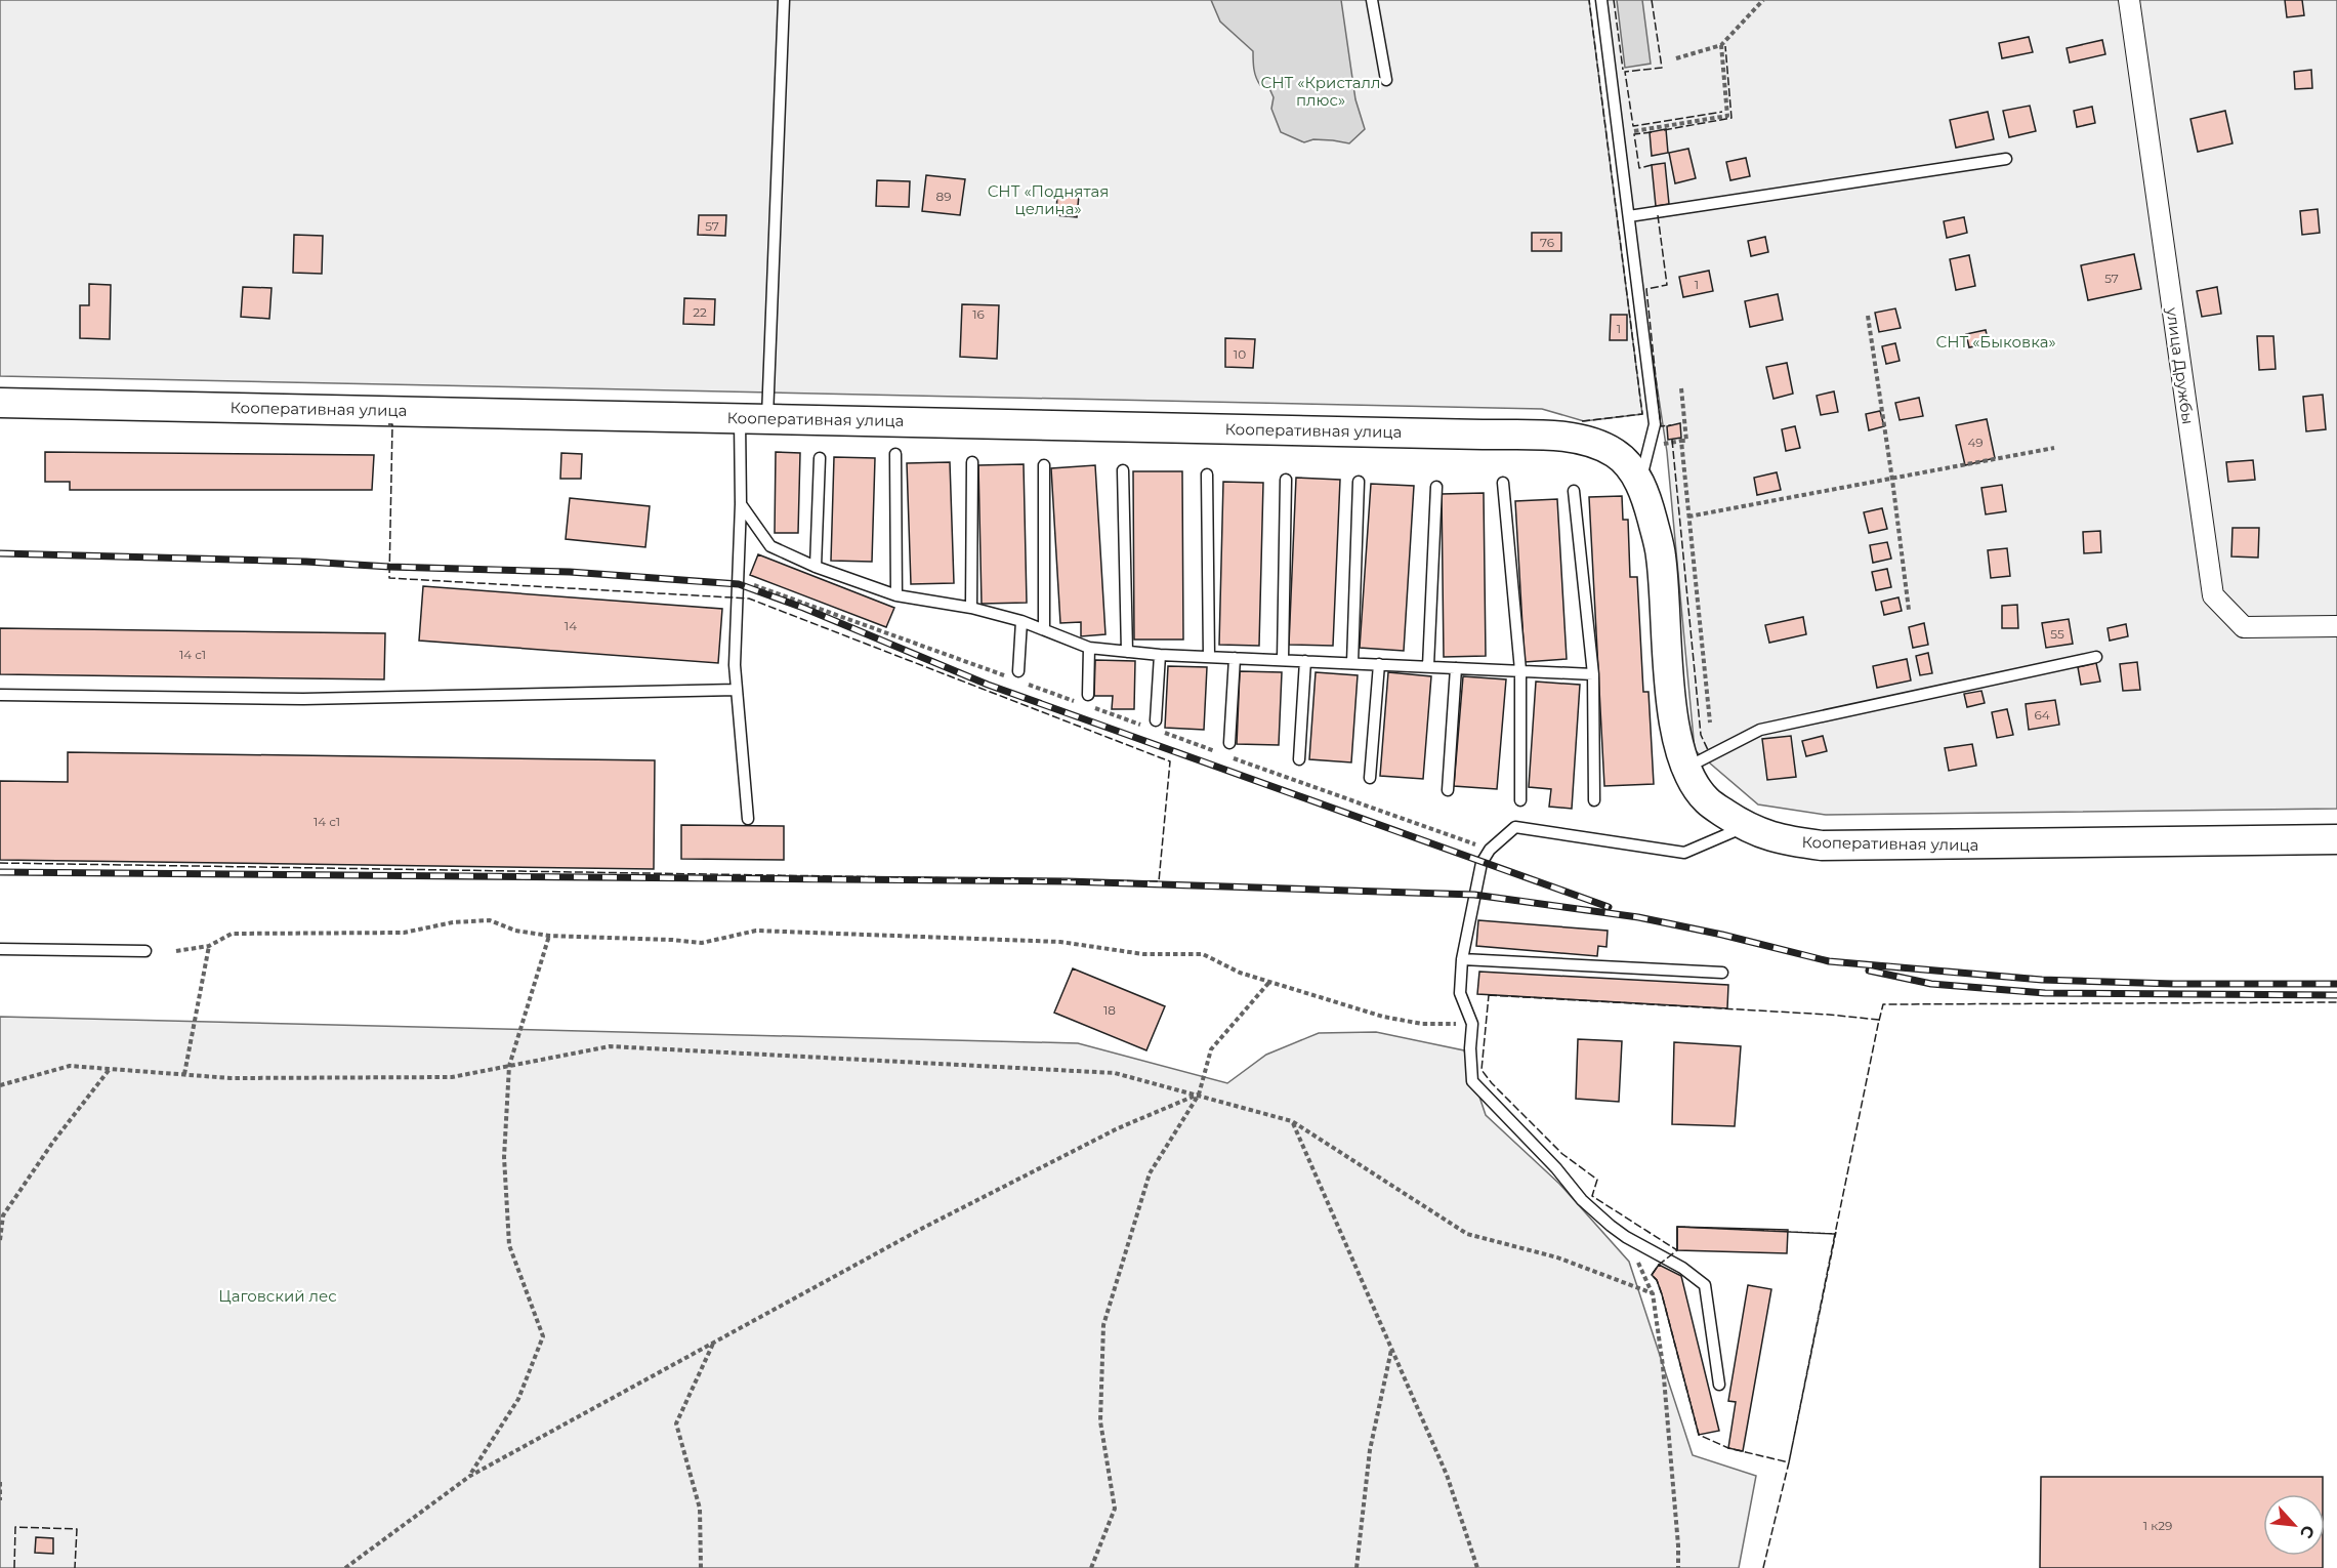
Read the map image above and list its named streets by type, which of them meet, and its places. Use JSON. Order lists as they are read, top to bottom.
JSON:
{
  "streets": {
    "main road": ["Кооперативная улица"],
    "street": ["улица Дружбы"]
  },
  "parks": [
    "СНТ «Кристалл плюс»",
    "СНТ «Поднятая целина»",
    "СНТ «Быковка»",
    "Цаговский лес"
  ],
  "house_numbers": [
    "89",
    "57",
    "76",
    "57",
    "1",
    "22",
    "16",
    "1",
    "10",
    "49",
    "14",
    "55",
    "14 с1",
    "64",
    "14 с1",
    "18",
    "1 к29"
  ],
  "north": "bottom right"
}
